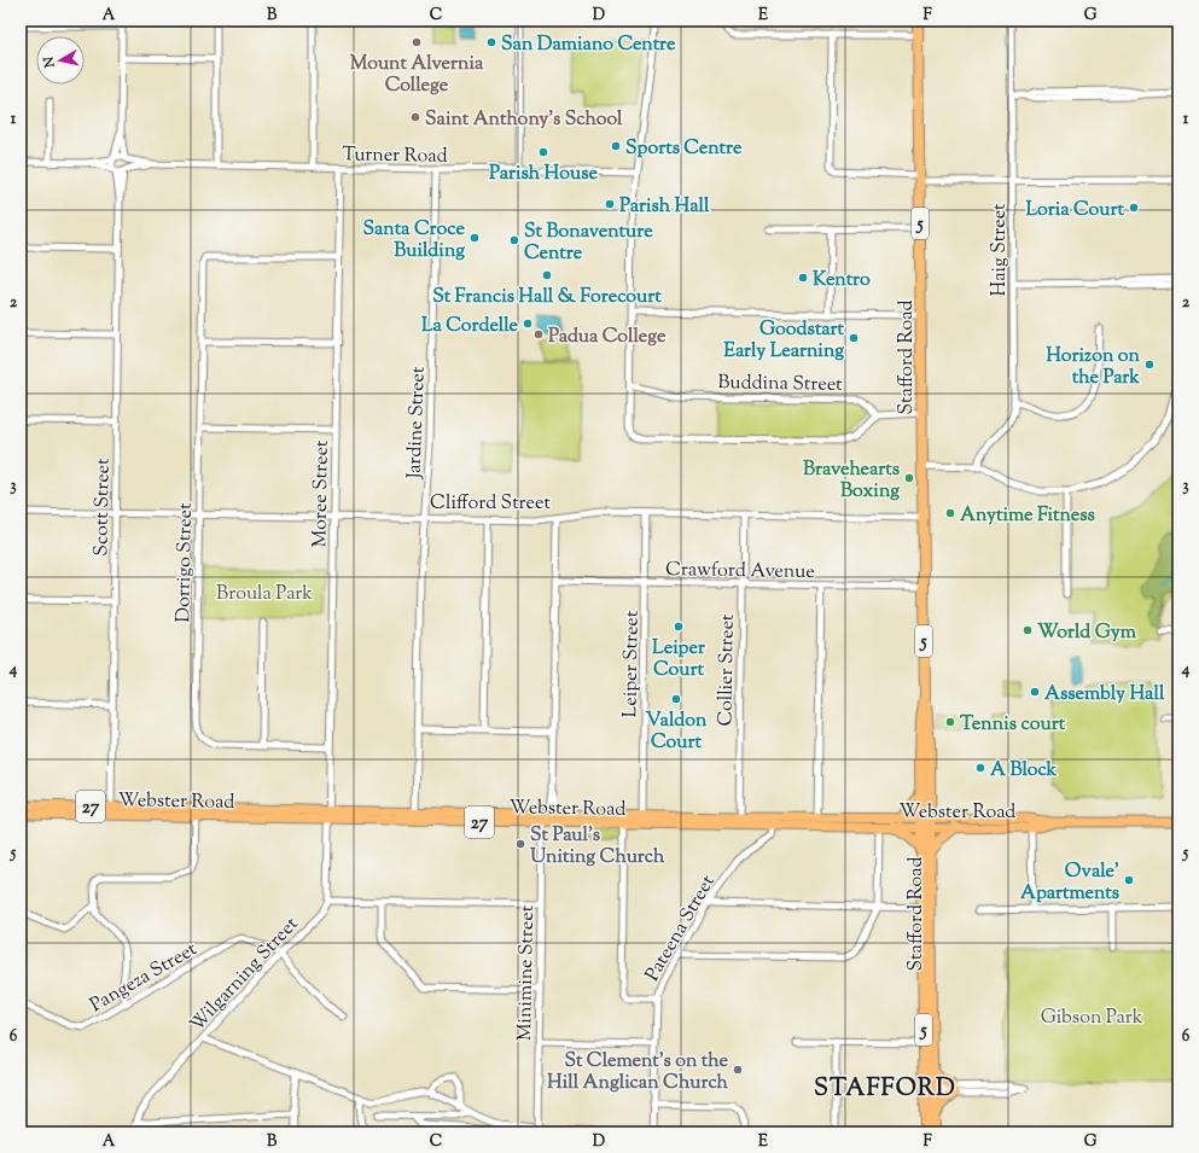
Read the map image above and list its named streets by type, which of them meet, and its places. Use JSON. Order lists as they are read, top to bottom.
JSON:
{
  "streets": {
    "highway": ["5", "Stafford Road"],
    "main road": ["Webster Road", "27"],
    "street": [
      "Turner Road",
      "Haig Street",
      "Buddina Street",
      "Jardine Street",
      "Moree Street",
      "Clifford Street",
      "Scott Street",
      "Dorrigo Street",
      "Crawford Avenue",
      "Leiper Street",
      "Collier Street",
      "Pateena Street",
      "Wilgarning Street",
      "Minimine Street",
      "Pangeza Street"
    ]
  },
  "crossings": [
    ["Turner Road", "Jardine Street"],
    ["Turner Road", "Moree Street"],
    ["Turner Road", "Scott Street"],
    ["Stafford Road", "Clifford Street"],
    ["Stafford Road", "Crawford Avenue"],
    ["Stafford Road", "Webster Road"],
    ["Jardine Street", "Clifford Street"],
    ["Jardine Street", "Webster Road"],
    ["Moree Street", "Clifford Street"],
    ["Moree Street", "Dorrigo Street"],
    ["Moree Street", "Webster Road"],
    ["Clifford Street", "Scott Street"],
    ["Clifford Street", "Dorrigo Street"],
    ["Clifford Street", "Leiper Street"],
    ["Clifford Street", "Collier Street"],
    ["Scott Street", "Webster Road"],
    ["Crawford Avenue", "Leiper Street"],
    ["Crawford Avenue", "Collier Street"],
    ["Leiper Street", "Webster Road"],
    ["Collier Street", "Webster Road"],
    ["Webster Road", "Pateena Street"],
    ["Webster Road", "Minimine Street"],
    ["Wilgarning Street", "Pangeza Street"]
  ],
  "districts": ["STAFFORD"],
  "parks": ["Broula Park", "Gibson Park"],
  "places": [
    "Mount Alvernia College",
    "San Damiano Centre",
    "Saint Anthony's School",
    "Sports Centre",
    "Parish House",
    "Parish Hall",
    "Loria Court",
    "Santa Croce Building",
    "St Bonaventure Centre",
    "St Francis Hall & Forecourt",
    "Kentro",
    "La Cordelle",
    "Padua College",
    "Goodstart Early Learning",
    "Horizon on the Park",
    "Bravehearts Boxing",
    "Anytime Fitness",
    "Leiper Court",
    "World Gym",
    "Assembly Hall",
    "Valdon Court",
    "Tennis court",
    "A Block",
    "St Paul's Uniting Church",
    "Ovale' Apartments",
    "St Clement's on the Hill Anglican Church"
  ],
  "north": "left",
  "grid": {
    "columns": [
      "A",
      "B",
      "C",
      "D",
      "E",
      "F",
      "G"
    ],
    "rows": [
      "1",
      "2",
      "3",
      "4",
      "5",
      "6"
    ]
  }
}
